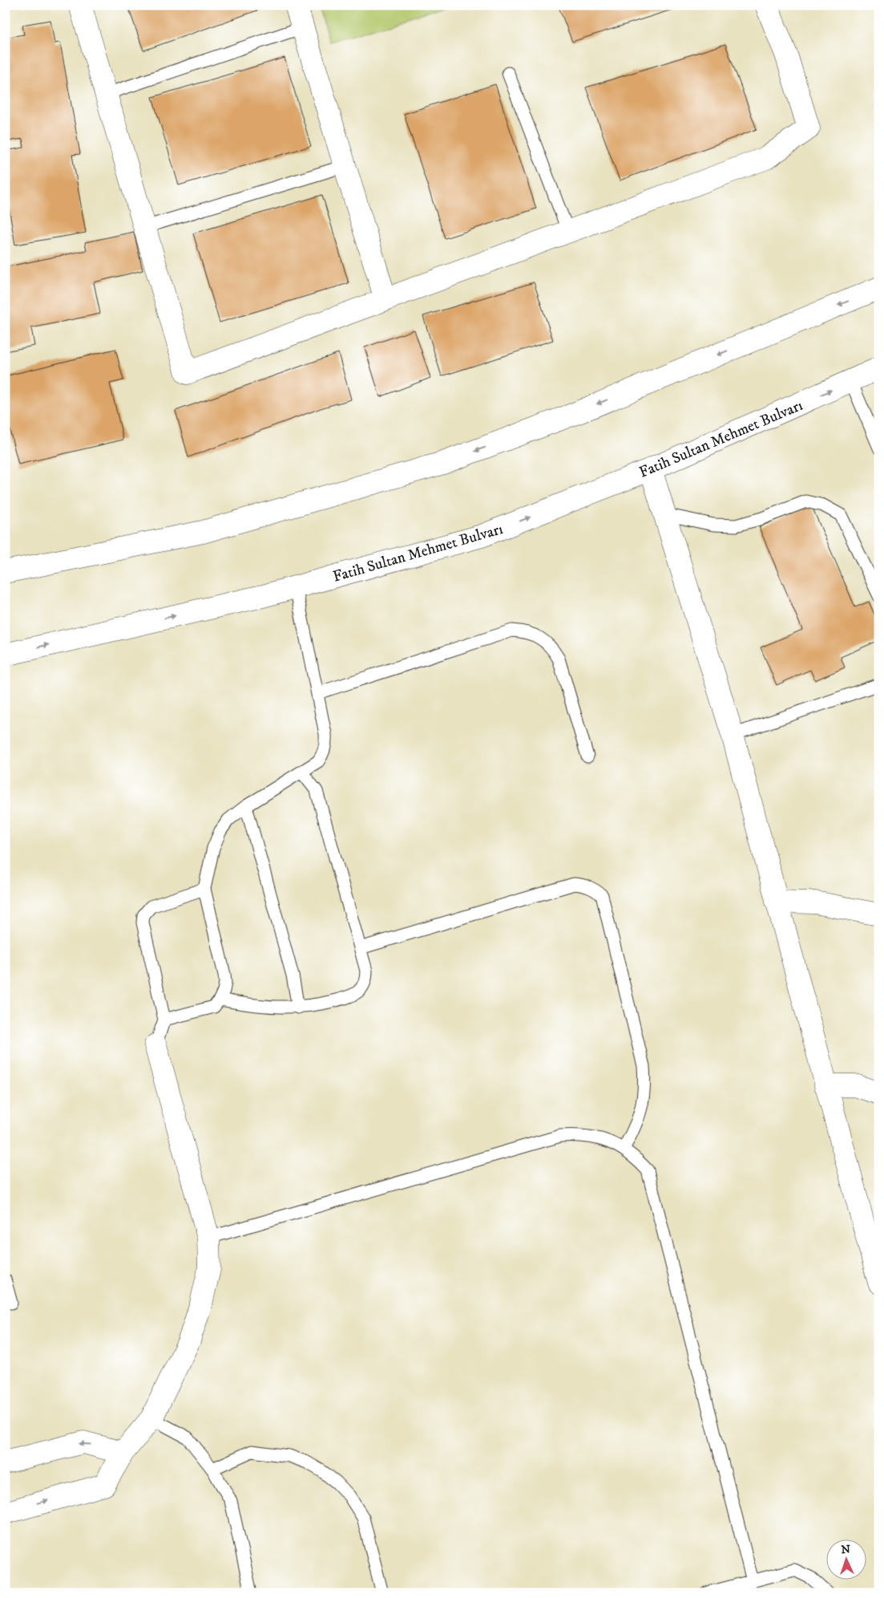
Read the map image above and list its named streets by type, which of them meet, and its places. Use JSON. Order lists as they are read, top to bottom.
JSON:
{
  "streets": {
    "main road": ["Fatih Sultan Mehmet Bulvarı"]
  },
  "north": "top"
}
